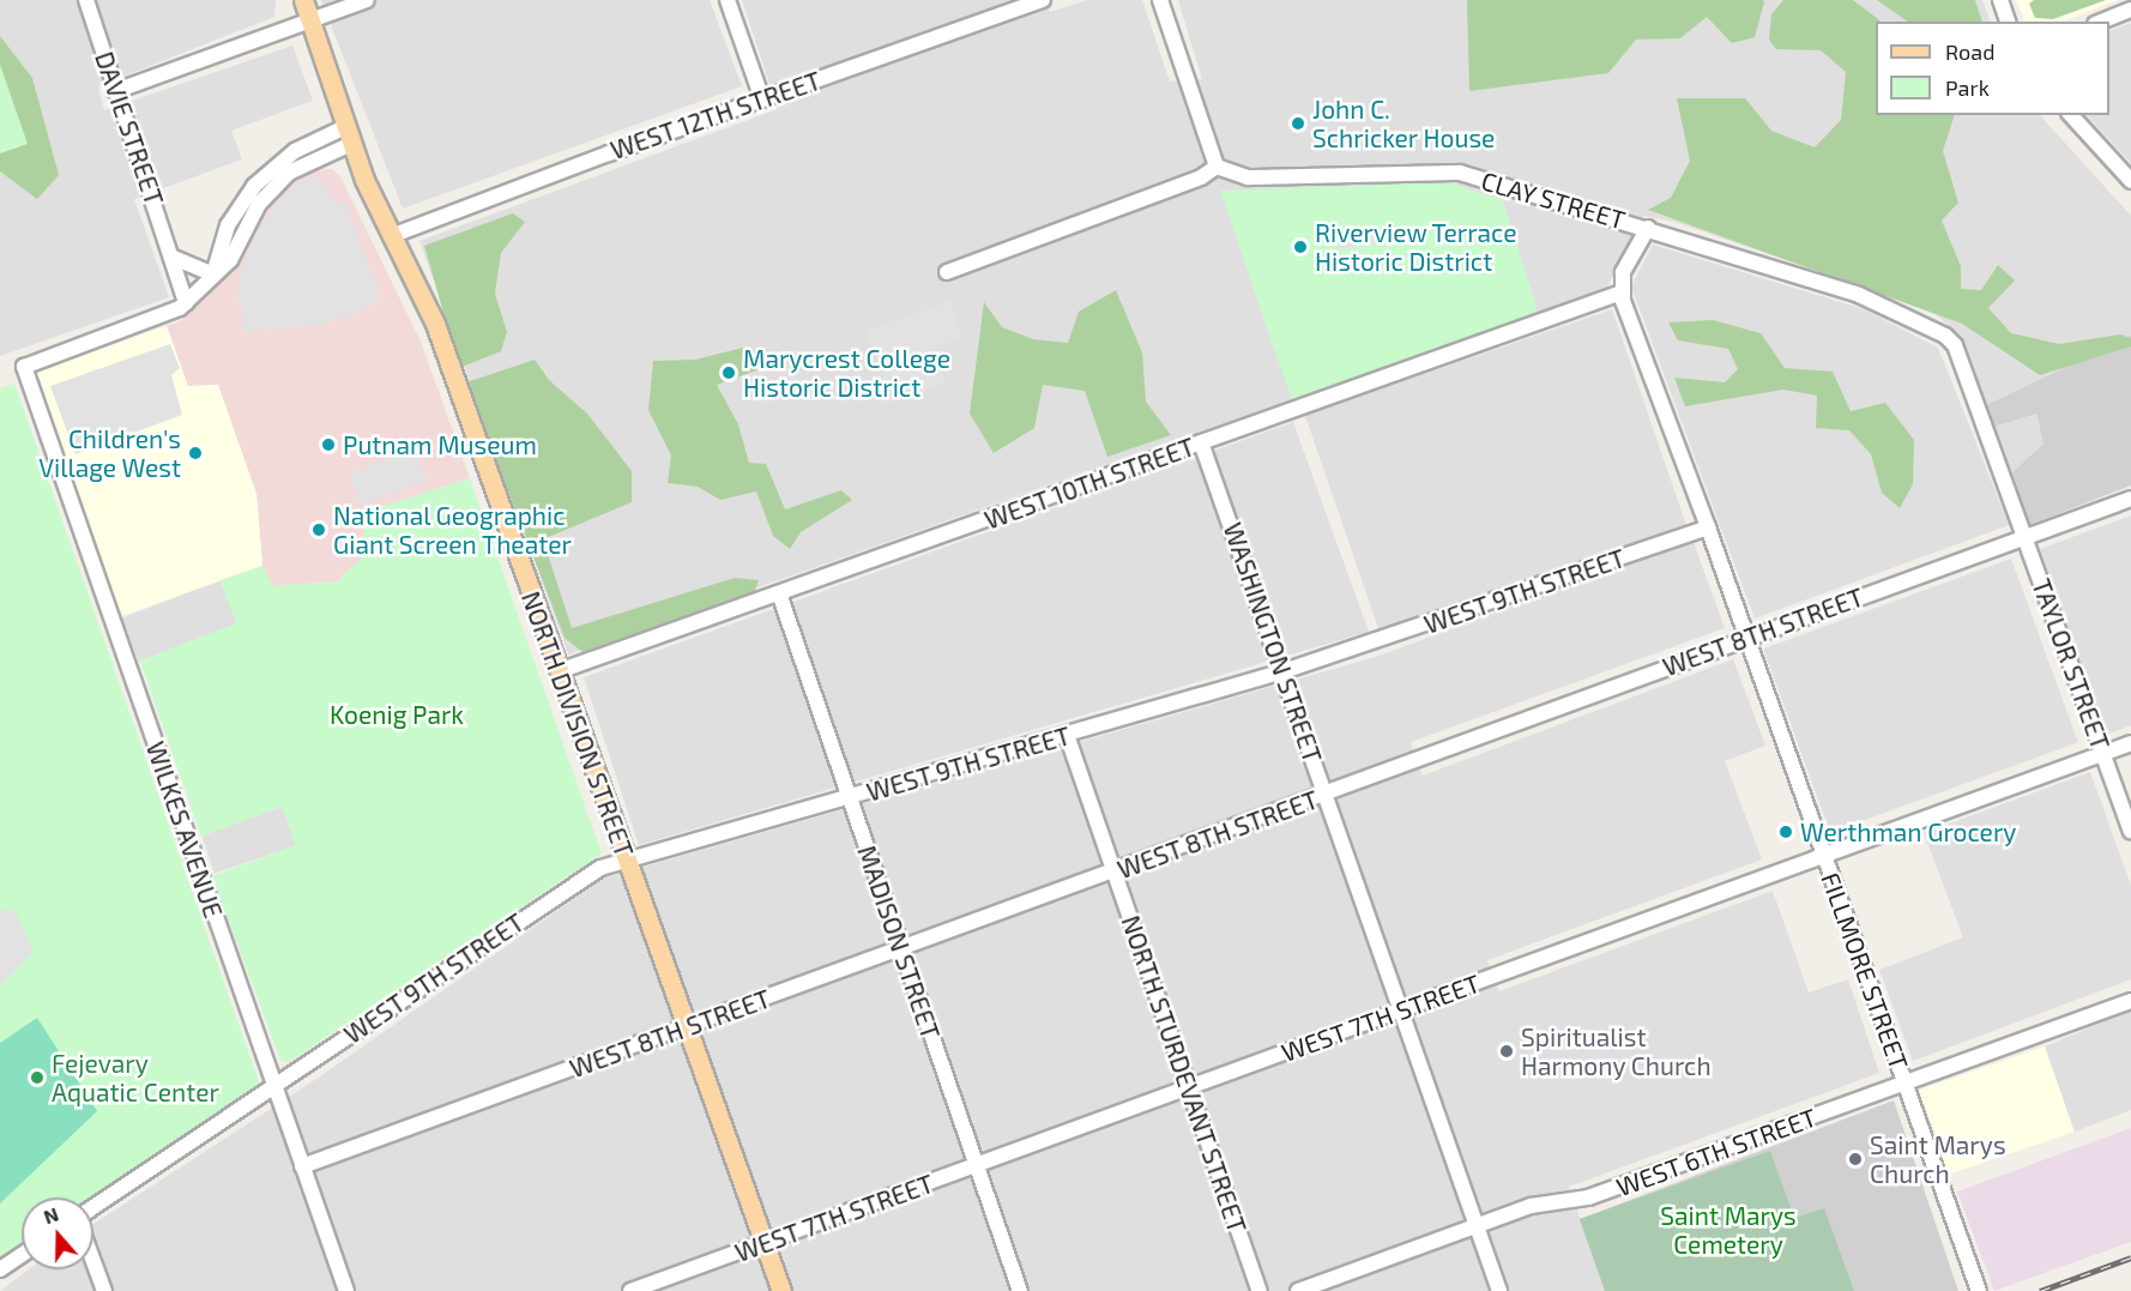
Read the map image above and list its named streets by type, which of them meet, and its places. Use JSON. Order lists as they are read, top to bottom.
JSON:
{
  "streets": {
    "main road": ["NORTH DIVISION STREET"],
    "street": [
      "WEST 12TH STREET",
      "DAVIE STREET",
      "CLAY STREET",
      "WEST 10TH STREET",
      "WEST 9TH STREET",
      "WEST 8TH STREET",
      "WASHINGTON STREET",
      "TAYLOR STREET",
      "WILKES AVENUE",
      "MADISON STREET",
      "FILLMORE STREET",
      "WEST 7TH STREET",
      "NORTH STURDEVANT STREET",
      "WEST 6TH STREET"
    ]
  },
  "crossings": [
    ["WEST 12TH STREET", "NORTH DIVISION STREET"],
    ["DAVIE STREET", "WILKES AVENUE"],
    ["CLAY STREET", "WEST 8TH STREET"],
    ["CLAY STREET", "TAYLOR STREET"],
    ["WEST 10TH STREET", "WASHINGTON STREET"],
    ["WEST 10TH STREET", "NORTH DIVISION STREET"],
    ["WEST 10TH STREET", "MADISON STREET"],
    ["WEST 10TH STREET", "FILLMORE STREET"],
    ["WEST 9TH STREET", "WASHINGTON STREET"],
    ["WEST 9TH STREET", "NORTH DIVISION STREET"],
    ["WEST 9TH STREET", "WILKES AVENUE"],
    ["WEST 9TH STREET", "MADISON STREET"],
    ["WEST 9TH STREET", "FILLMORE STREET"],
    ["WEST 9TH STREET", "NORTH STURDEVANT STREET"],
    ["WEST 8TH STREET", "WASHINGTON STREET"],
    ["WEST 8TH STREET", "TAYLOR STREET"],
    ["WEST 8TH STREET", "NORTH DIVISION STREET"],
    ["WEST 8TH STREET", "WILKES AVENUE"],
    ["WEST 8TH STREET", "MADISON STREET"],
    ["WEST 8TH STREET", "FILLMORE STREET"],
    ["WEST 8TH STREET", "NORTH STURDEVANT STREET"],
    ["WASHINGTON STREET", "WEST 7TH STREET"],
    ["WASHINGTON STREET", "WEST 6TH STREET"],
    ["TAYLOR STREET", "WEST 7TH STREET"],
    ["NORTH DIVISION STREET", "WEST 7TH STREET"],
    ["MADISON STREET", "WEST 7TH STREET"],
    ["FILLMORE STREET", "WEST 7TH STREET"],
    ["FILLMORE STREET", "WEST 6TH STREET"],
    ["WEST 7TH STREET", "NORTH STURDEVANT STREET"]
  ],
  "parks": ["Koenig Park", "Saint Marys Cemetery"],
  "places": [
    "John C. Schricker House",
    "Riverview Terrace Historic District",
    "Marycrest College Historic District",
    "Putnam Museum",
    "Children's Village West",
    "National Geographic Giant Screen Theater",
    "Werthman Grocery",
    "Spiritualist Harmony Church",
    "Fejevary Aquatic Center",
    "Saint Marys Church"
  ],
  "legend": ["Road", "Park"],
  "north": "top"
}
